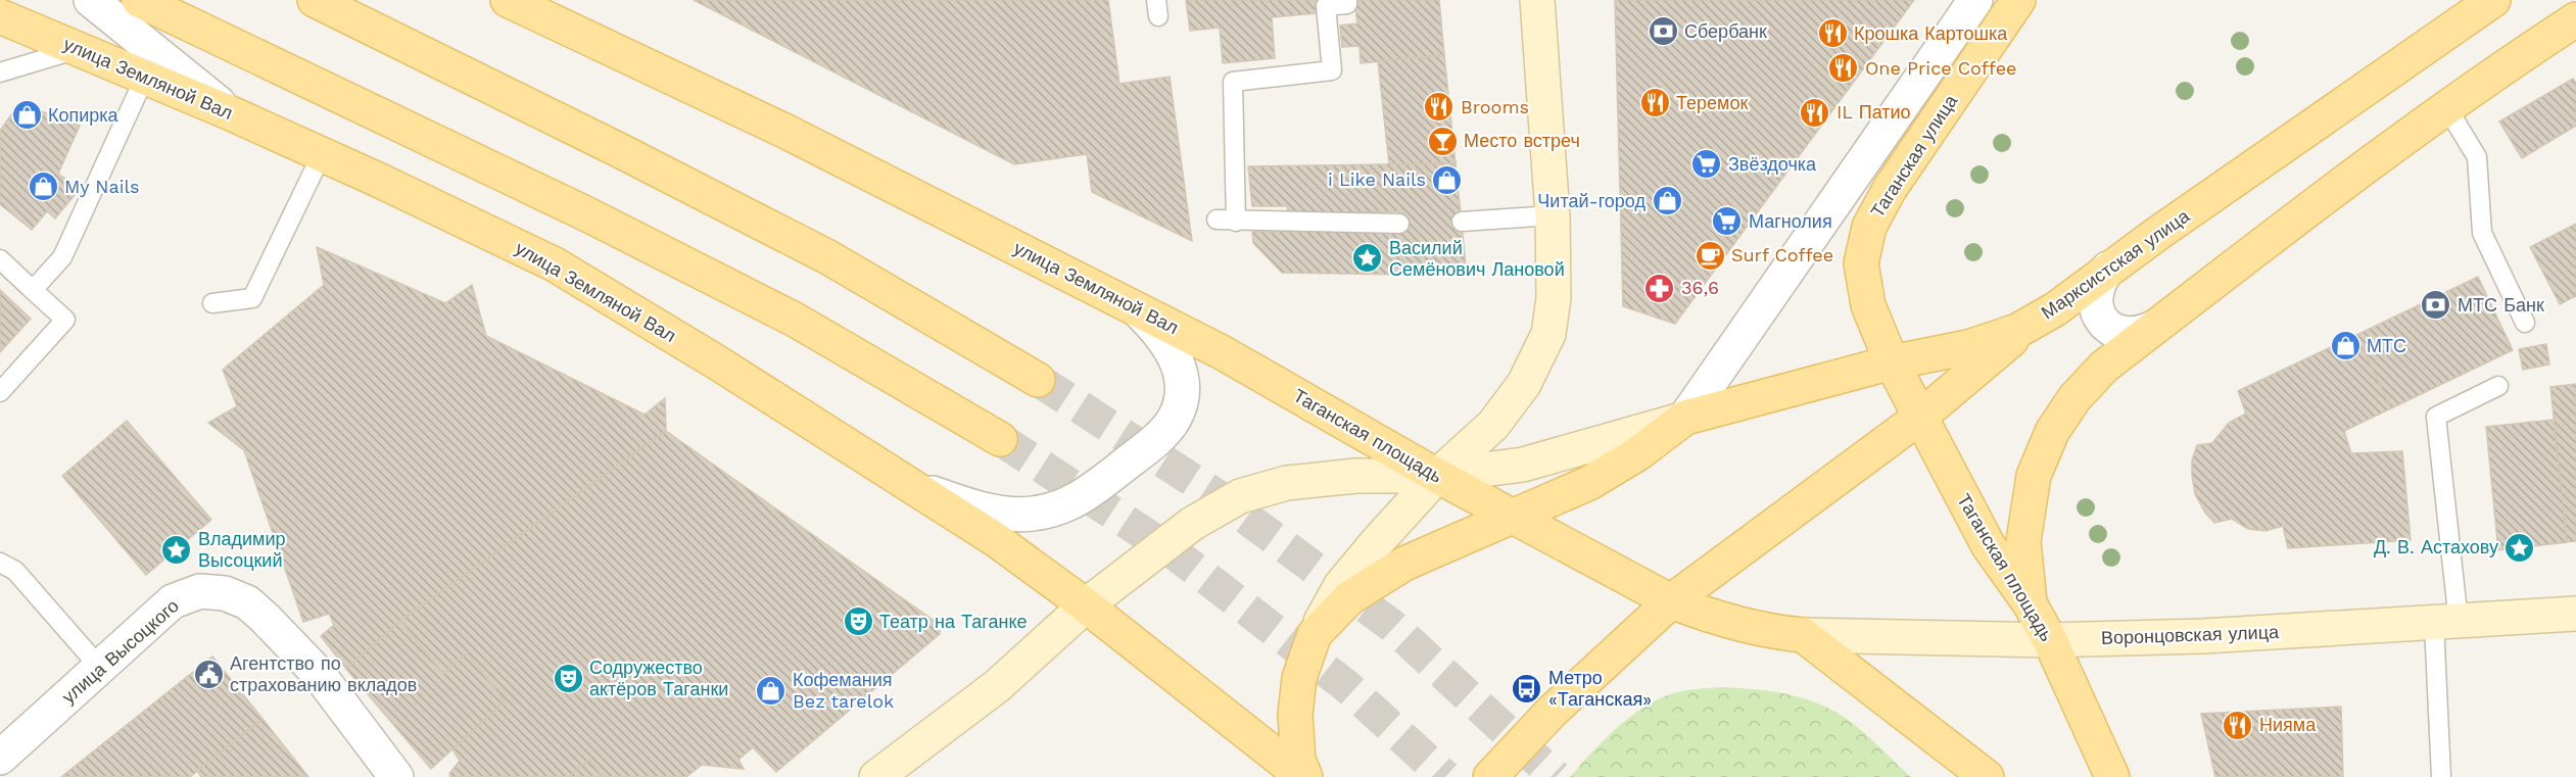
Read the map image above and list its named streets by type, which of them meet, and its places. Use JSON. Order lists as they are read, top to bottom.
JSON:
{
  "streets": {
    "main road": [
      "улица Земляной Вал",
      "Таганская улица",
      "Марксистская улица",
      "Таганская площадь",
      "Воронцовская улица"
    ],
    "street": ["улица Высоцкого"]
  },
  "crossings": [
    ["улица Земляной Вал", "Таганская площадь"],
    ["Таганская улица", "Марксистская улица"],
    ["Таганская улица", "Таганская площадь"],
    ["Марксистская улица", "Таганская площадь"],
    ["Таганская площадь", "Воронцовская улица"]
  ],
  "places": {
    "bank": ["Сбербанк", "МТС Банк"],
    "restaurant": [
      "Крошка Картошка",
      "One Price Coffee",
      "Теремок",
      "Brooms",
      "IL Патио",
      "Нияма"
    ],
    "shop": [
      "Копирка",
      "i Like Nails",
      "My Nails",
      "Читай-город",
      "МТС",
      "Кофемания Bez tarelok"
    ],
    "bar": ["Место встреч"],
    "supermarket": ["Звёздочка", "Магнолия"],
    "cafe": ["Surf Coffee"],
    "place": ["Василий Семёнович Лановой", "Д. В. Астахову", "Владимир Высоцкий"],
    "pharmacy": ["36,6"],
    "theatre": ["Театр на Таганке", "Содружество актёров Таганки"],
    "public building": ["Агентство по страхованию вкладов"],
    "bus stop": ["Метро «Таганская»"]
  }
}
